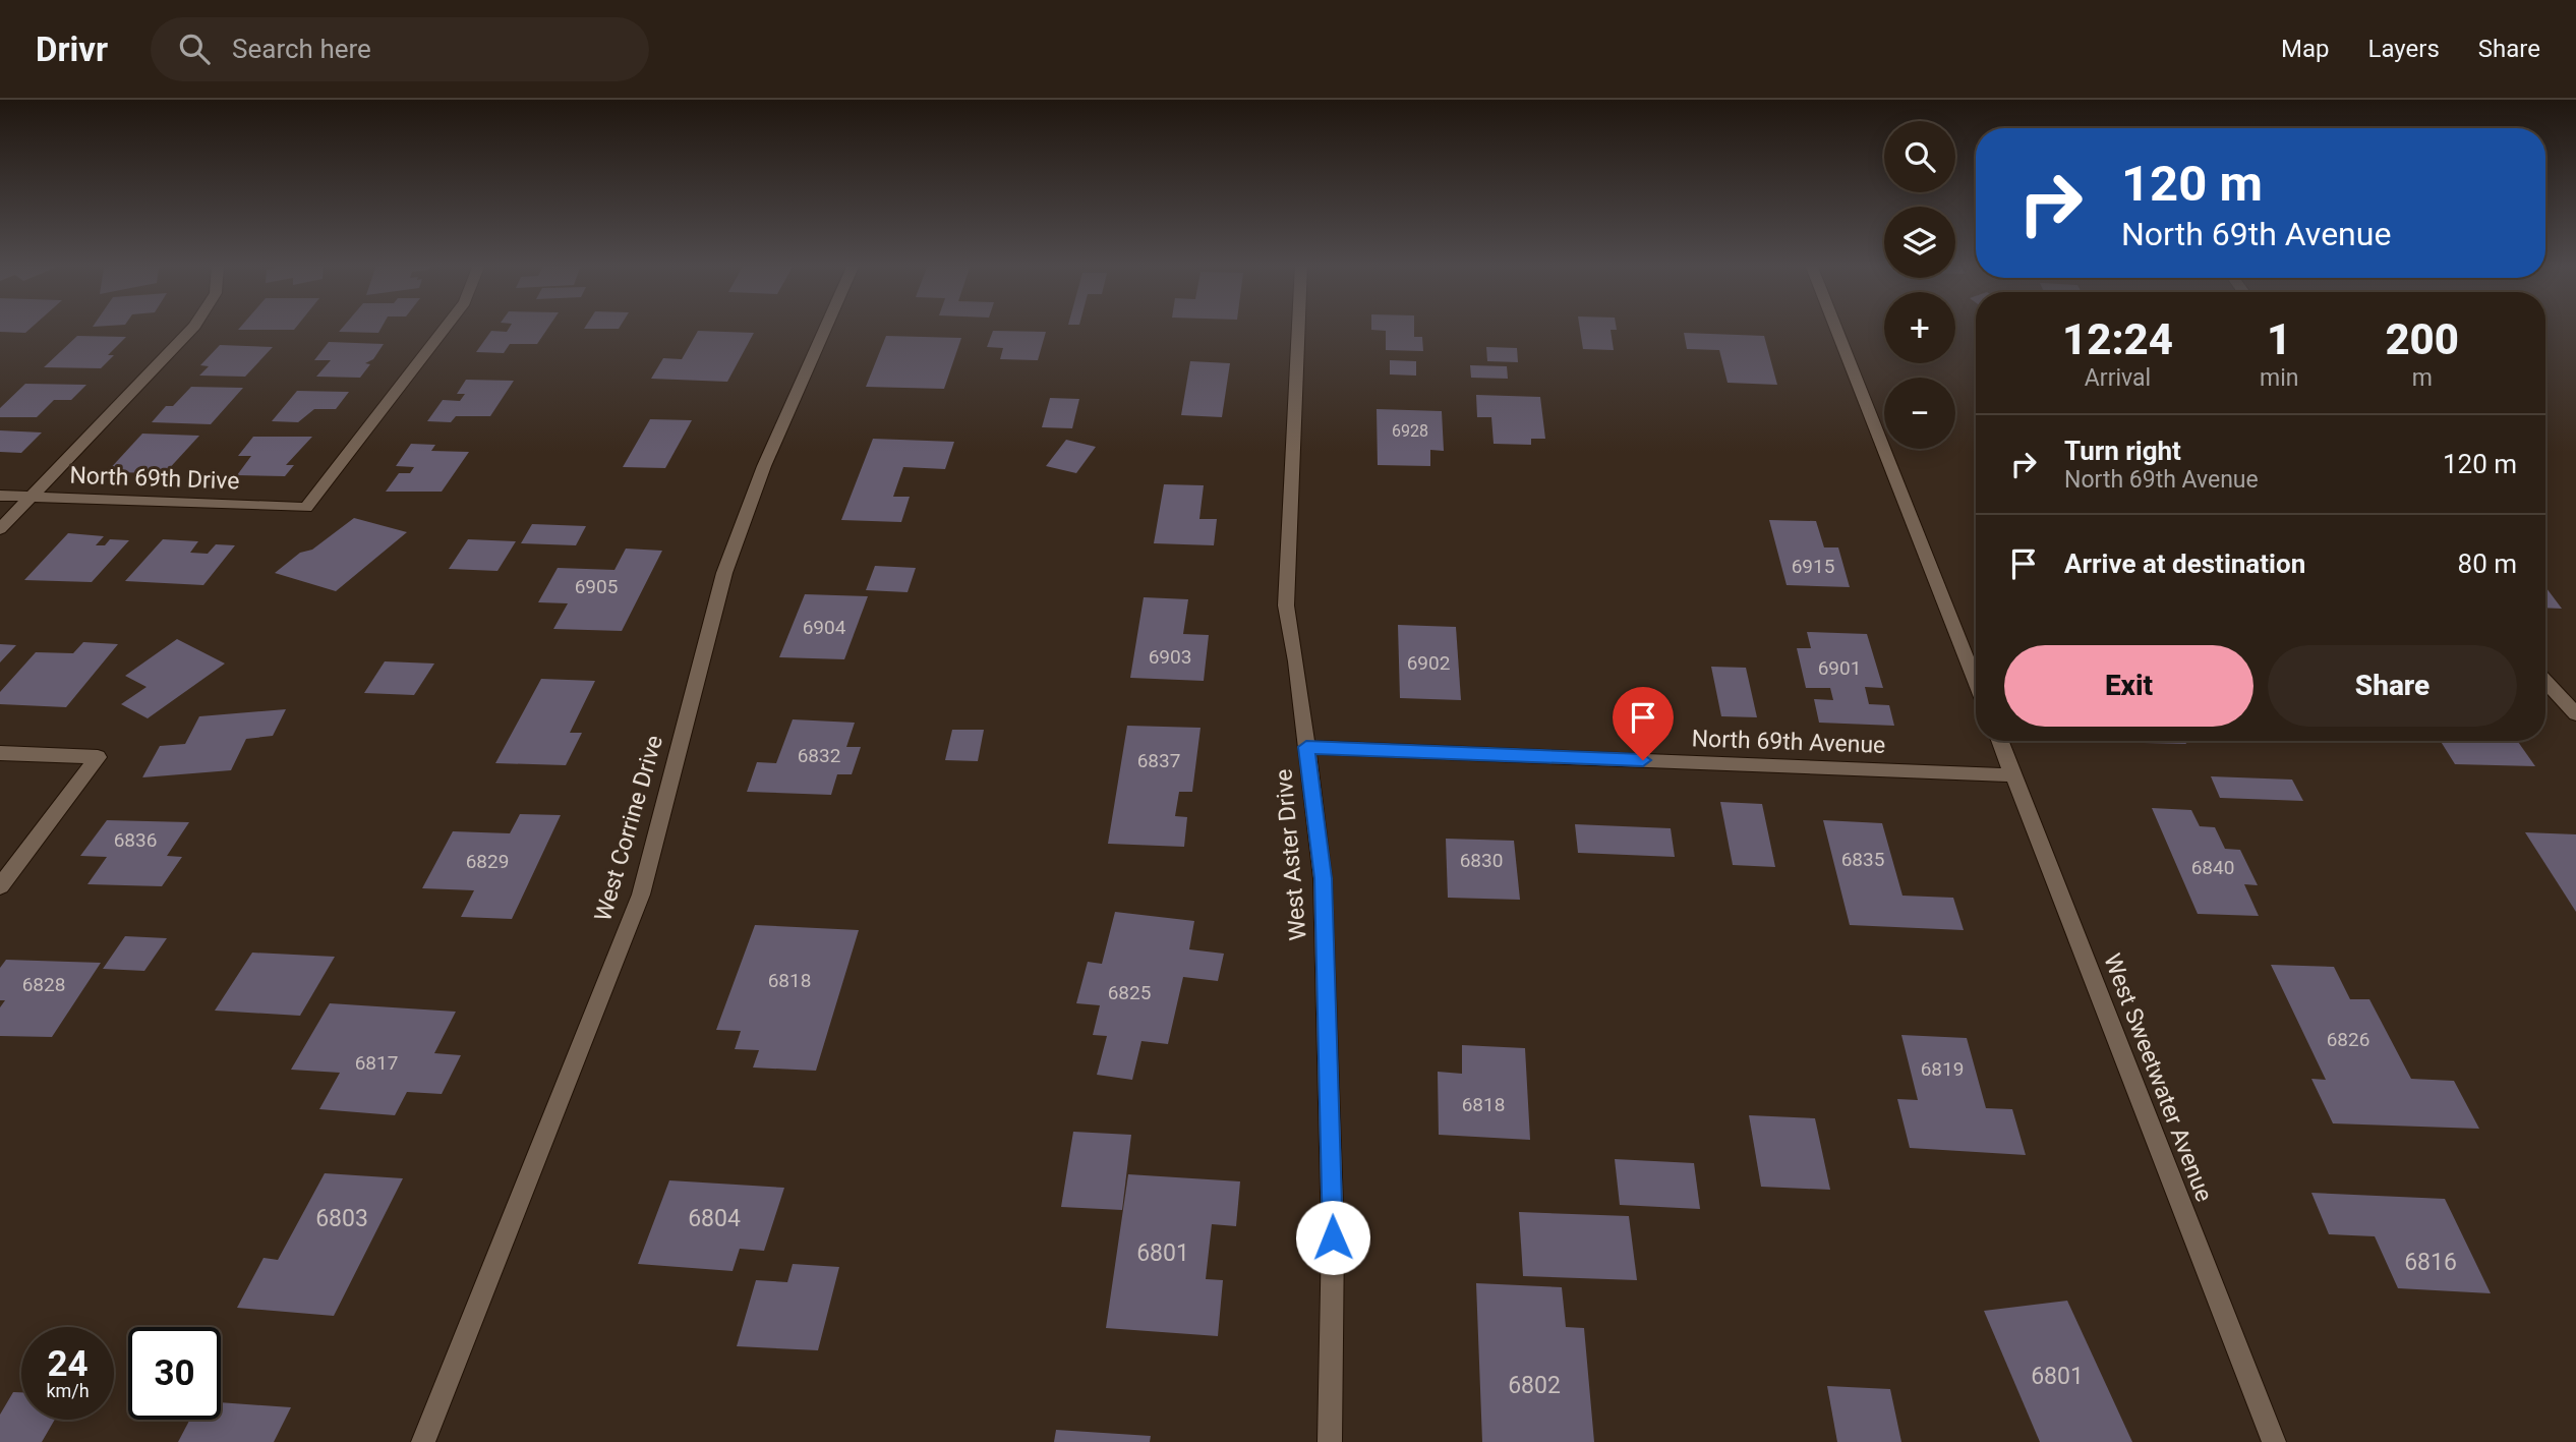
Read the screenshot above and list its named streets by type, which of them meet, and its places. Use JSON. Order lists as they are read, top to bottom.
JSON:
{
  "streets": {
    "street": [
      "North 69th Drive",
      "North 69th Avenue",
      "West Corrine Drive",
      "West Aster Drive",
      "West Sweetwater Avenue"
    ]
  },
  "crossings": [
    ["North 69th Avenue", "West Aster Drive"],
    ["North 69th Avenue", "West Sweetwater Avenue"]
  ],
  "house_numbers": [
    "6928",
    "6915",
    "6905",
    "6904",
    "6903",
    "6902",
    "6901",
    "6832",
    "6837",
    "6836",
    "6835",
    "6830",
    "6829",
    "6840",
    "6818",
    "6828",
    "6825",
    "6826",
    "6817",
    "6819",
    "6818",
    "6803",
    "6804",
    "6801",
    "6816",
    "6801",
    "6802"
  ],
  "page": {
    "header": "Drivr",
    "search": "Search here",
    "nav": ["Map", "Layers", "Share"],
    "map_buttons": ["+", "−"],
    "turn": ["120 m", "North 69th Avenue"],
    "eta": [
      "12:24",
      "Arrival",
      "1",
      "min",
      "200",
      "m"
    ],
    "list": [
      {
        "name": "Turn right",
        "note": "North 69th Avenue",
        "value": "120 m"
      },
      {
        "name": "Arrive at destination",
        "value": "80 m"
      }
    ],
    "buttons": ["Exit", "Share"],
    "speed": "24 km/h",
    "limit": "30"
  }
}
